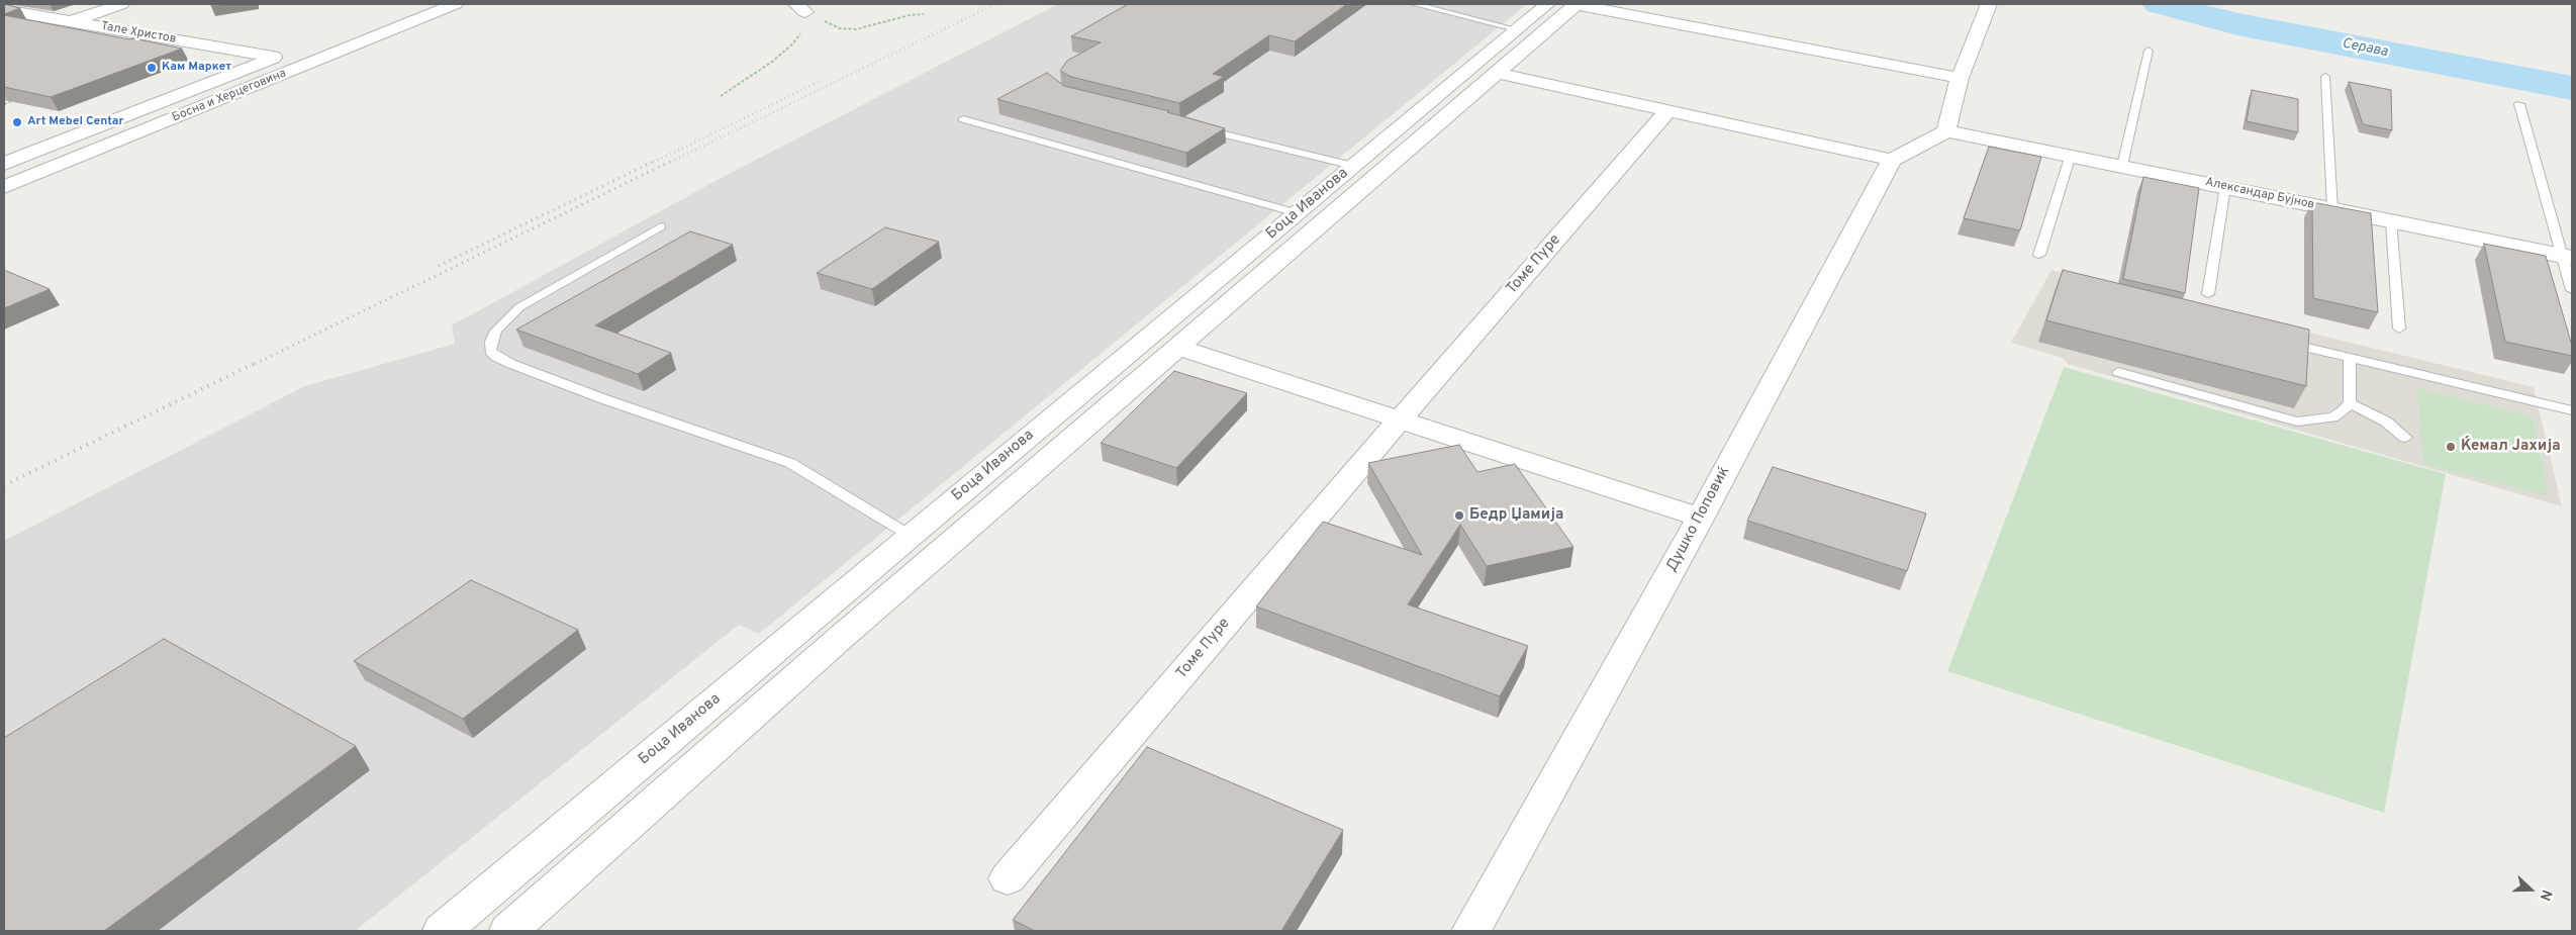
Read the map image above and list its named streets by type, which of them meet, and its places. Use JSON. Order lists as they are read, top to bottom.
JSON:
{
  "streets": {
    "street": [
      "Тале Христов",
      "Босна и Херцеговина",
      "Александар Бујнов",
      "Боца Иванова",
      "Томе Пуре",
      "Душко Поповиќ"
    ]
  },
  "crossings": [
    ["Тале Христов", "Босна и Херцеговина"]
  ],
  "water": ["Серава"],
  "places": [
    "Кам Маркет",
    "Art Mebel Centar",
    "Ќемал Јахија",
    "Бедр Џамија"
  ],
  "north": "right"
}
